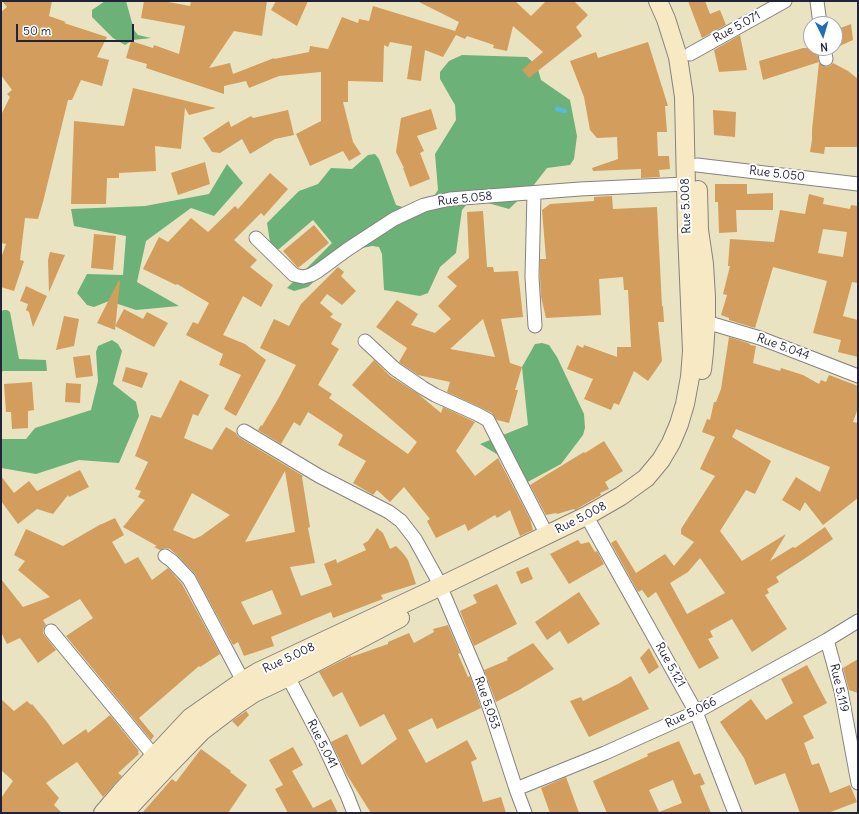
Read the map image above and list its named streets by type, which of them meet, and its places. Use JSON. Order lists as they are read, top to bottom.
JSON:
{
  "streets": {
    "main road": ["Rue 5.008"],
    "street": [
      "Rue 5.071",
      "Rue 5.050",
      "Rue 5.058",
      "Rue 5.044",
      "Rue 5.121",
      "Rue 5.119",
      "Rue 5.053",
      "Rue 5.066",
      "Rue 5.041"
    ]
  },
  "crossings": [
    ["Rue 5.071", "Rue 5.008"],
    ["Rue 5.050", "Rue 5.008"],
    ["Rue 5.058", "Rue 5.008"],
    ["Rue 5.008", "Rue 5.044"],
    ["Rue 5.008", "Rue 5.121"],
    ["Rue 5.008", "Rue 5.053"],
    ["Rue 5.008", "Rue 5.041"],
    ["Rue 5.121", "Rue 5.066"],
    ["Rue 5.119", "Rue 5.066"],
    ["Rue 5.053", "Rue 5.066"]
  ],
  "scale_bar": "50 m",
  "north": "bottom"
}
